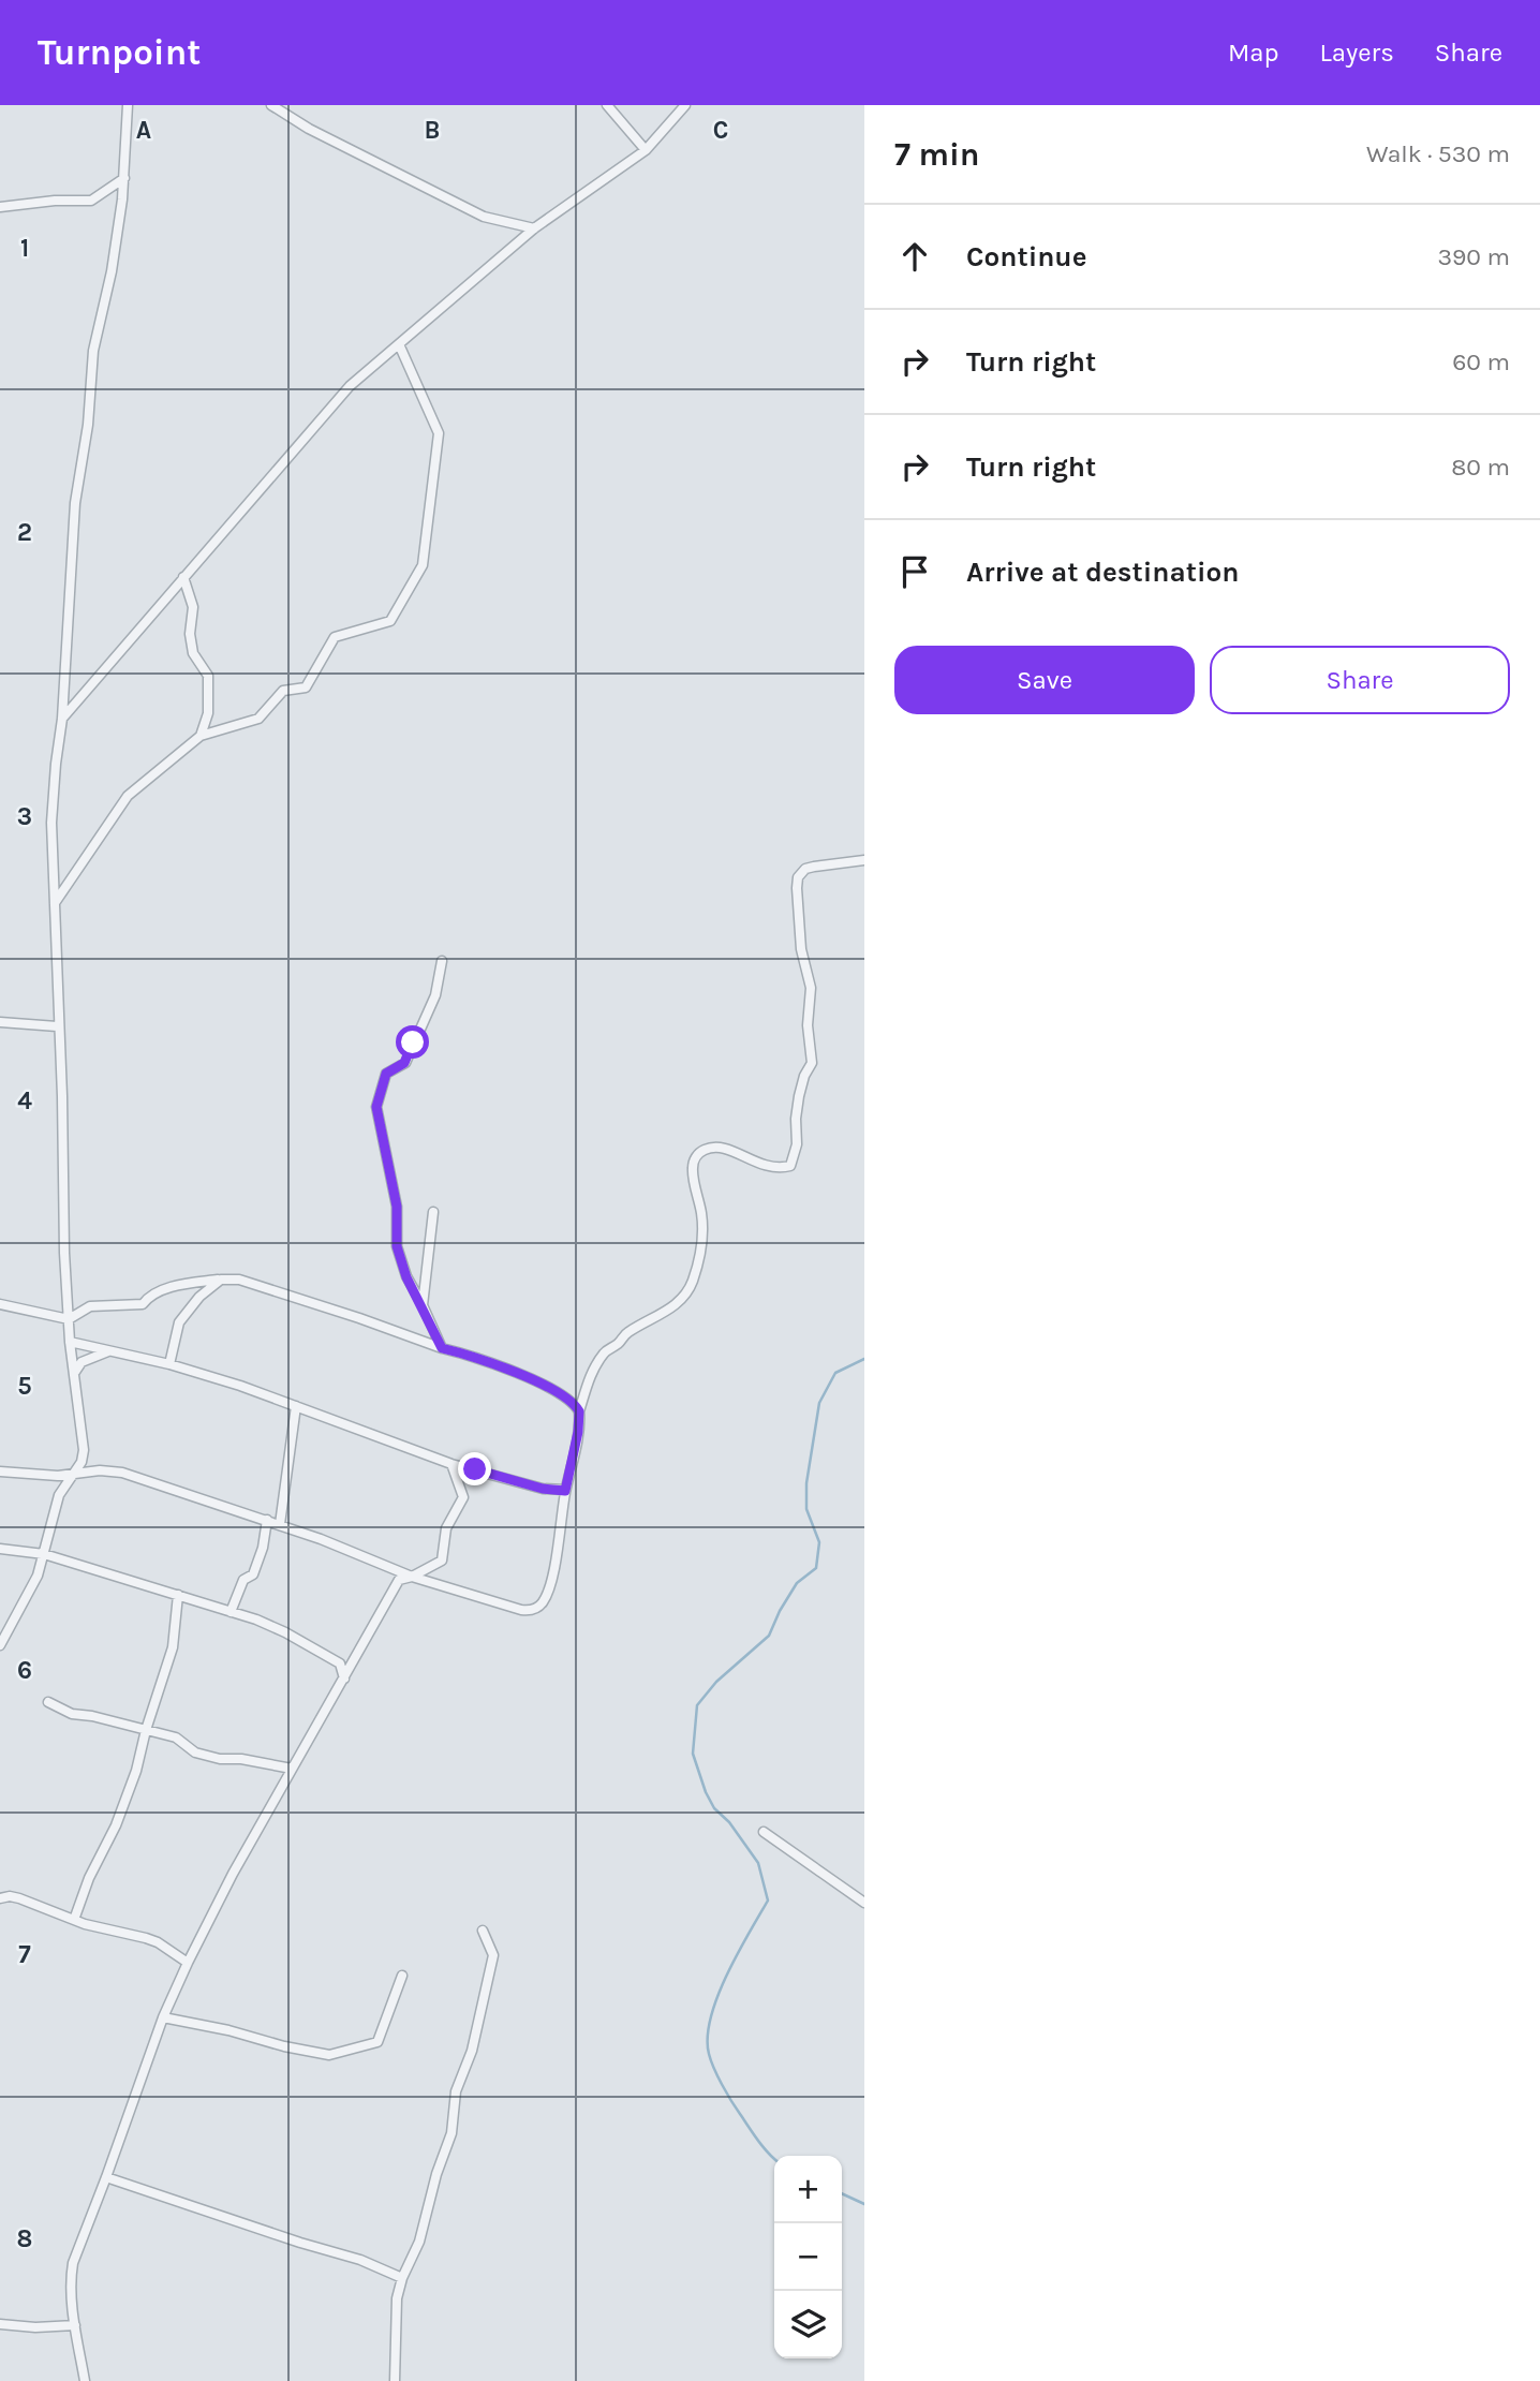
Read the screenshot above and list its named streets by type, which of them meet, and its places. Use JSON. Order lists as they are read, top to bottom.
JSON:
{
  "page": {
    "header": "Turnpoint",
    "nav": ["Map", "Layers", "Share"],
    "heading": ["7 min", "Walk · 530 m"],
    "list": [
      ["Continue", "390 m"],
      ["Turn right", "60 m"],
      ["Turn right", "80 m"],
      "Arrive at destination"
    ],
    "buttons": ["Save", "Share"],
    "map_buttons": ["+", "−"]
  },
  "grid": {
    "columns": ["A", "B", "C"],
    "rows": [
      "1",
      "2",
      "3",
      "4",
      "5",
      "6",
      "7",
      "8"
    ]
  }
}
